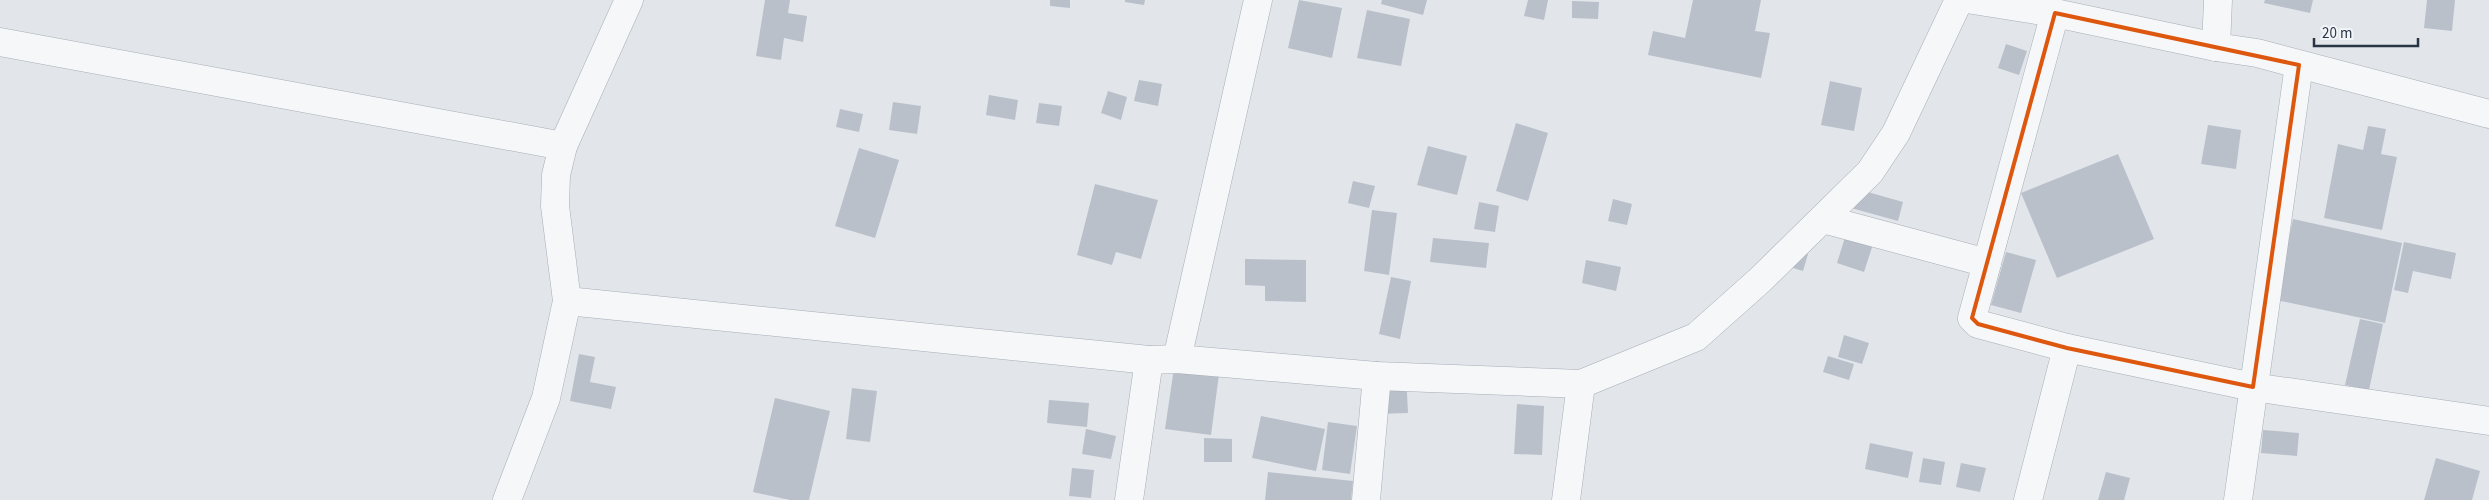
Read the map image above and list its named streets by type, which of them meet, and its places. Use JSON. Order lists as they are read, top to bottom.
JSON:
{
  "scale_bar": "20 m"
}
